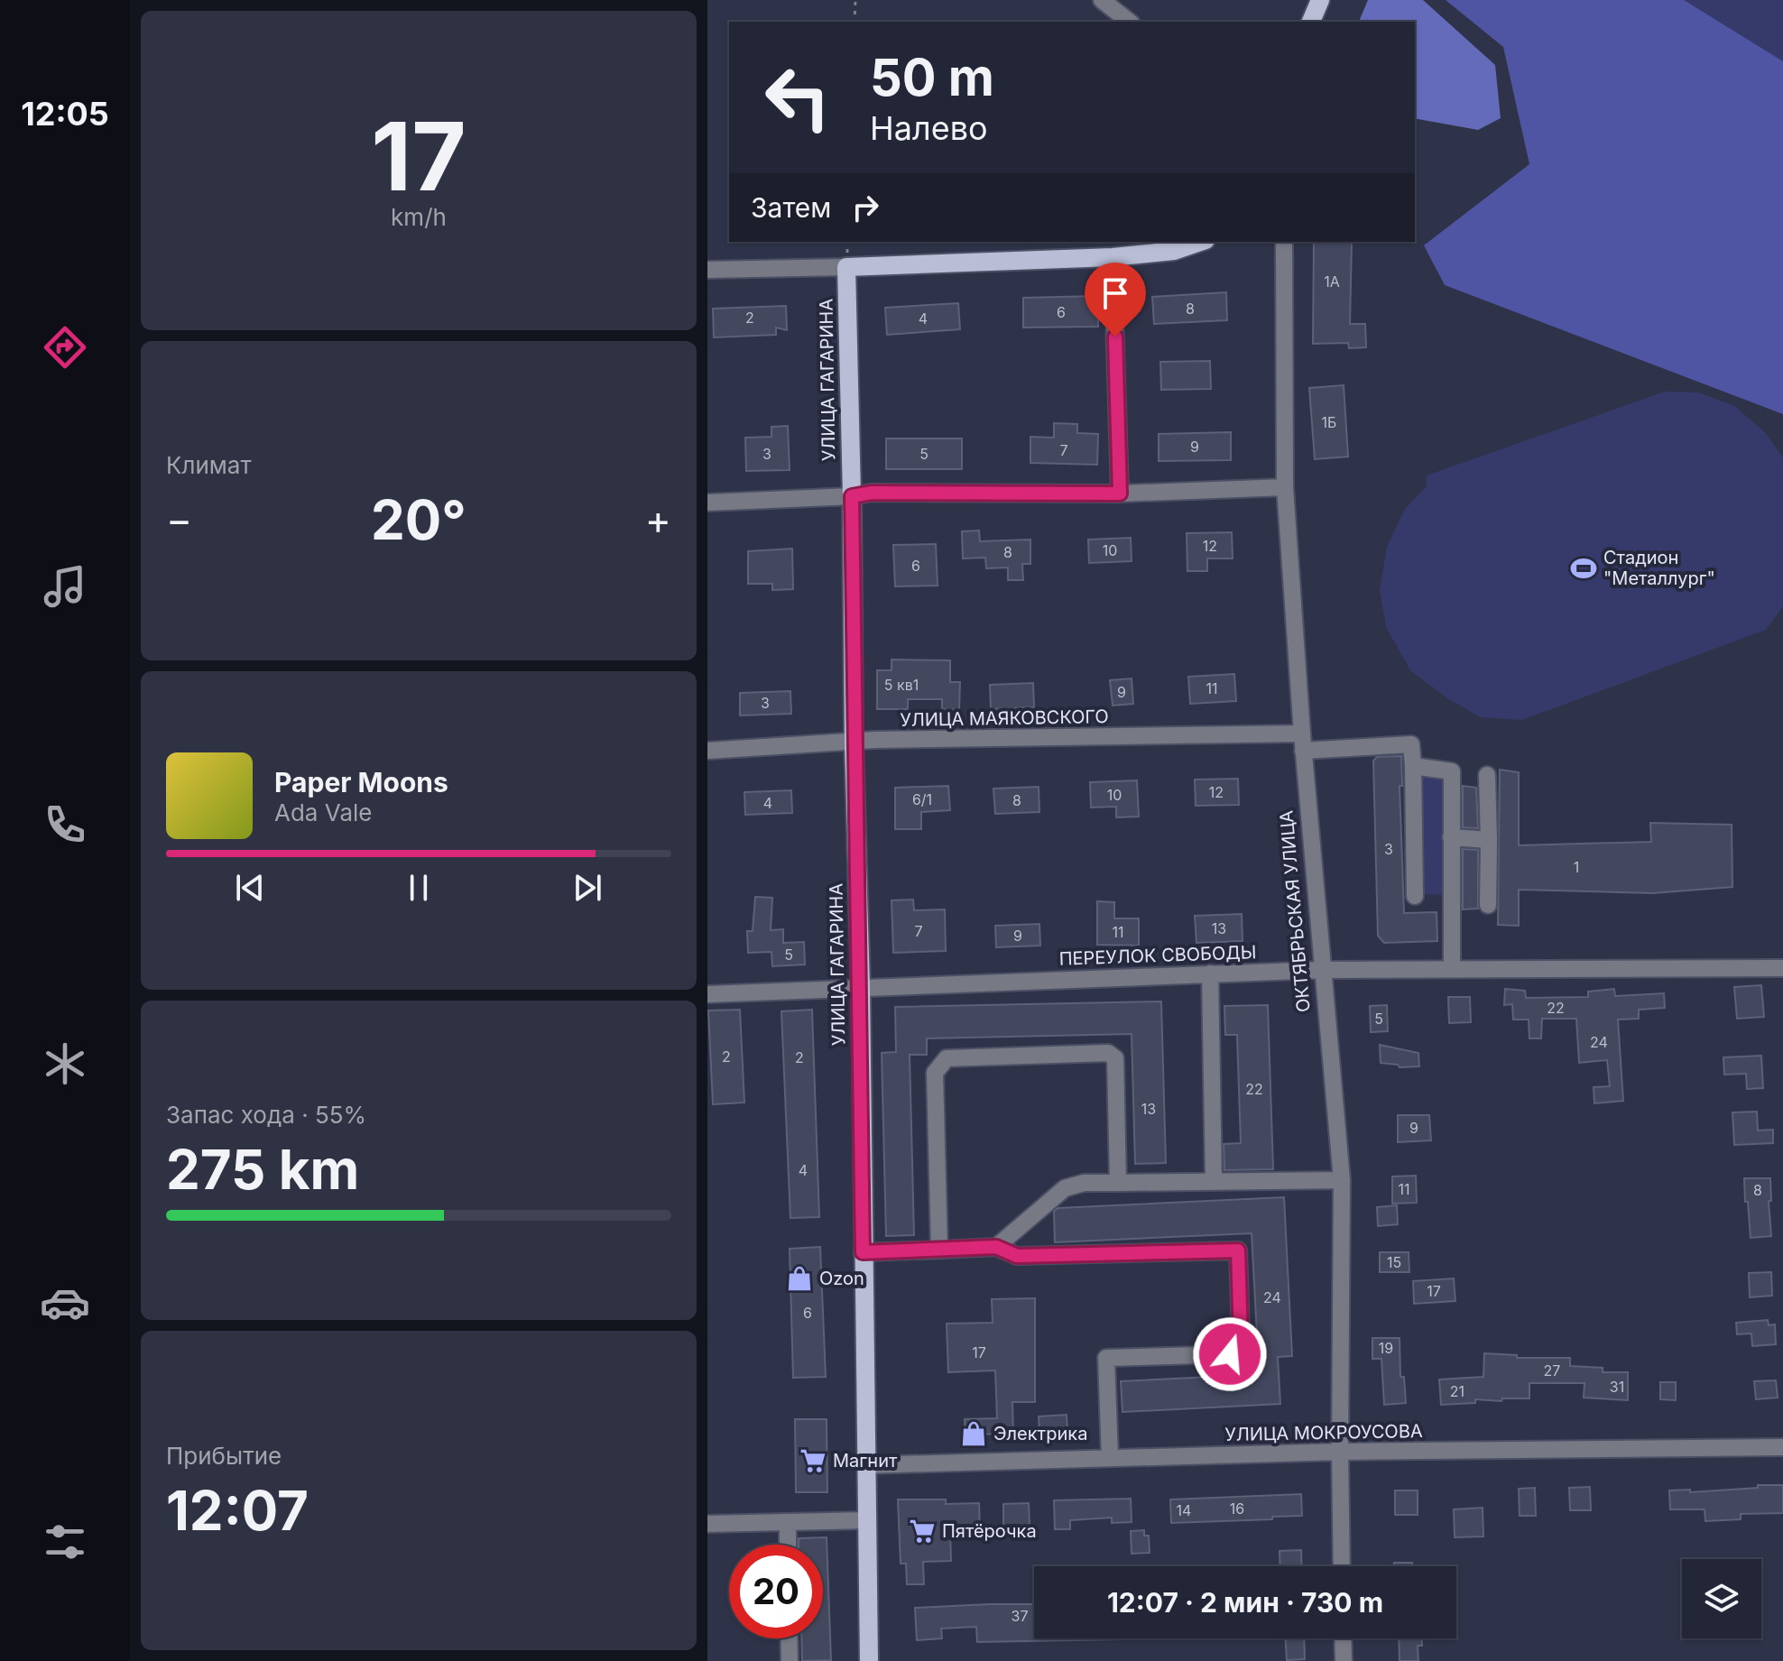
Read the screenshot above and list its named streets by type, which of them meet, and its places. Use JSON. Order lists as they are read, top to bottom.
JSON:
{
  "streets": {
    "main road": ["УЛИЦА ГАГАРИНА"],
    "street": [
      "УЛИЦА МАЯКОВСКОГО",
      "ОКТЯБРЬСКАЯ УЛИЦА",
      "ПЕРЕУЛОК СВОБОДЫ",
      "УЛИЦА МОКРОУСОВА"
    ]
  },
  "crossings": [
    ["УЛИЦА ГАГАРИНА", "УЛИЦА МАЯКОВСКОГО"],
    ["УЛИЦА ГАГАРИНА", "ПЕРЕУЛОК СВОБОДЫ"],
    ["УЛИЦА ГАГАРИНА", "УЛИЦА МОКРОУСОВА"],
    ["УЛИЦА МАЯКОВСКОГО", "ОКТЯБРЬСКАЯ УЛИЦА"],
    ["ОКТЯБРЬСКАЯ УЛИЦА", "ПЕРЕУЛОК СВОБОДЫ"],
    ["ОКТЯБРЬСКАЯ УЛИЦА", "УЛИЦА МОКРОУСОВА"]
  ],
  "places": {
    "sports": ["Стадион \"Металлург\""],
    "shop": ["Ozon", "Электрика"],
    "supermarket": ["Магнит", "Пятёрочка"]
  },
  "house_numbers": [
    "1А",
    "8",
    "6",
    "2",
    "4",
    "1Б",
    "9",
    "7",
    "3",
    "5",
    "12",
    "10",
    "8",
    "6",
    "5 кв1",
    "11",
    "9",
    "3",
    "12",
    "10",
    "6/1",
    "8",
    "4",
    "3",
    "1",
    "13",
    "7",
    "11",
    "9",
    "5",
    "22",
    "5",
    "24",
    "2",
    "2",
    "22",
    "13",
    "9",
    "4",
    "11",
    "8",
    "15",
    "17",
    "24",
    "6",
    "19",
    "17",
    "27",
    "31",
    "21",
    "16",
    "14",
    "37"
  ],
  "page": {
    "tabs": "12:05",
    "tile": [
      ["17", "km/h"],
      "Климат",
      ["Запас хода · 55%", "275 km"],
      ["Прибытие", "12:07"]
    ],
    "turn": ["50 m", "Налево"],
    "then": "Затем",
    "heat": ["−", "20°", "+"],
    "song": ["Paper Moons", "Ada Vale"],
    "limit": "20",
    "trip": "12:07 · 2 мин · 730 m"
  }
}
